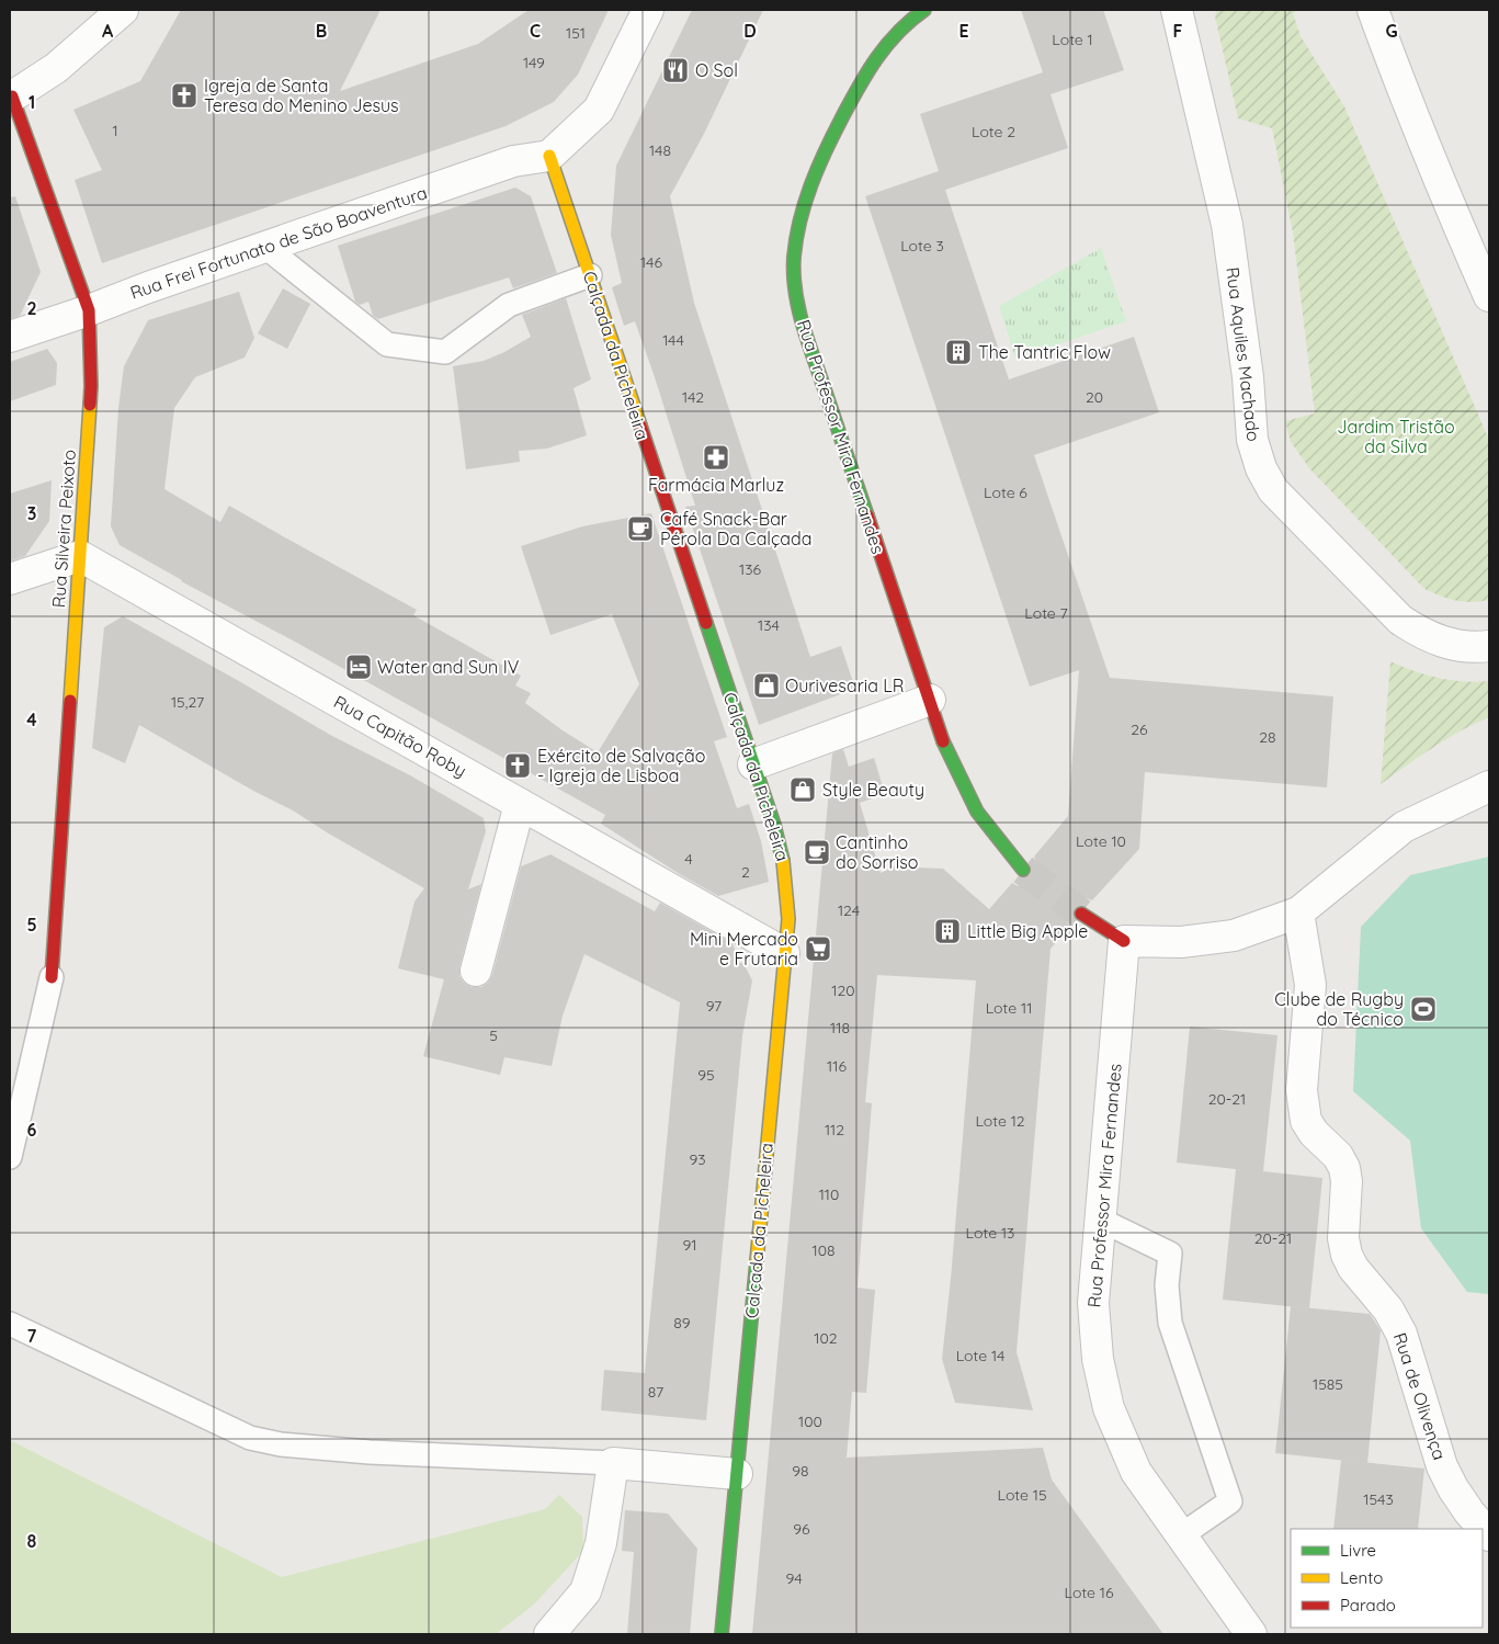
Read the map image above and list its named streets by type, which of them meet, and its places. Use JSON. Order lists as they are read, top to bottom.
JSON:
{
  "streets": {
    "street": [
      "Rua Frei Fortunato de São Boaventura",
      "Rua Aquiles Machado",
      "Calçada da Picheleira",
      "Rua Professor Mira Fernandes",
      "Rua Silveira Peixoto",
      "Rua Capitão Roby",
      "Rua de Olivença"
    ]
  },
  "crossings": [
    ["Rua Frei Fortunato de São Boaventura", "Calçada da Picheleira"],
    ["Rua Frei Fortunato de São Boaventura", "Rua Silveira Peixoto"],
    ["Calçada da Picheleira", "Rua Capitão Roby"],
    ["Rua Silveira Peixoto", "Rua Capitão Roby"]
  ],
  "parks": ["Jardim Tristão da Silva"],
  "places": {
    "restaurant": ["O Sol"],
    "church": ["Igreja de Santa Teresa do Menino Jesus", "Exército de Salvação - Igreja de Lisboa"],
    "building": ["The Tantric Flow", "Little Big Apple"],
    "pharmacy": ["Farmácia Marluz"],
    "cafe": ["Café Snack-Bar Pérola Da Calçada", "Cantinho do Sorriso"],
    "hotel": ["Water and Sun IV"],
    "shop": ["Ourivesaria LR", "Style Beauty"],
    "supermarket": ["Mini Mercado e Frutaria"],
    "sports": ["Clube de Rugby do Técnico"]
  },
  "house_numbers": [
    "151",
    "Lote 1",
    "149",
    "1",
    "Lote 2",
    "148",
    "Lote 3",
    "146",
    "144",
    "142",
    "20",
    "Lote 6",
    "136",
    "Lote 7",
    "134",
    "15,27",
    "26",
    "28",
    "Lote 10",
    "4",
    "2",
    "124",
    "120",
    "97",
    "Lote 11",
    "118",
    "5",
    "116",
    "95",
    "20-21",
    "Lote 12",
    "112",
    "93",
    "110",
    "Lote 13",
    "20-21",
    "91",
    "108",
    "89",
    "102",
    "Lote 14",
    "1585",
    "87",
    "100",
    "98",
    "Lote 15",
    "1543",
    "96",
    "94",
    "Lote 16"
  ],
  "legend": ["Livre", "Lento", "Parado"],
  "grid": {
    "columns": [
      "A",
      "B",
      "C",
      "D",
      "E",
      "F",
      "G"
    ],
    "rows": [
      "1",
      "2",
      "3",
      "4",
      "5",
      "6",
      "7",
      "8"
    ]
  }
}
